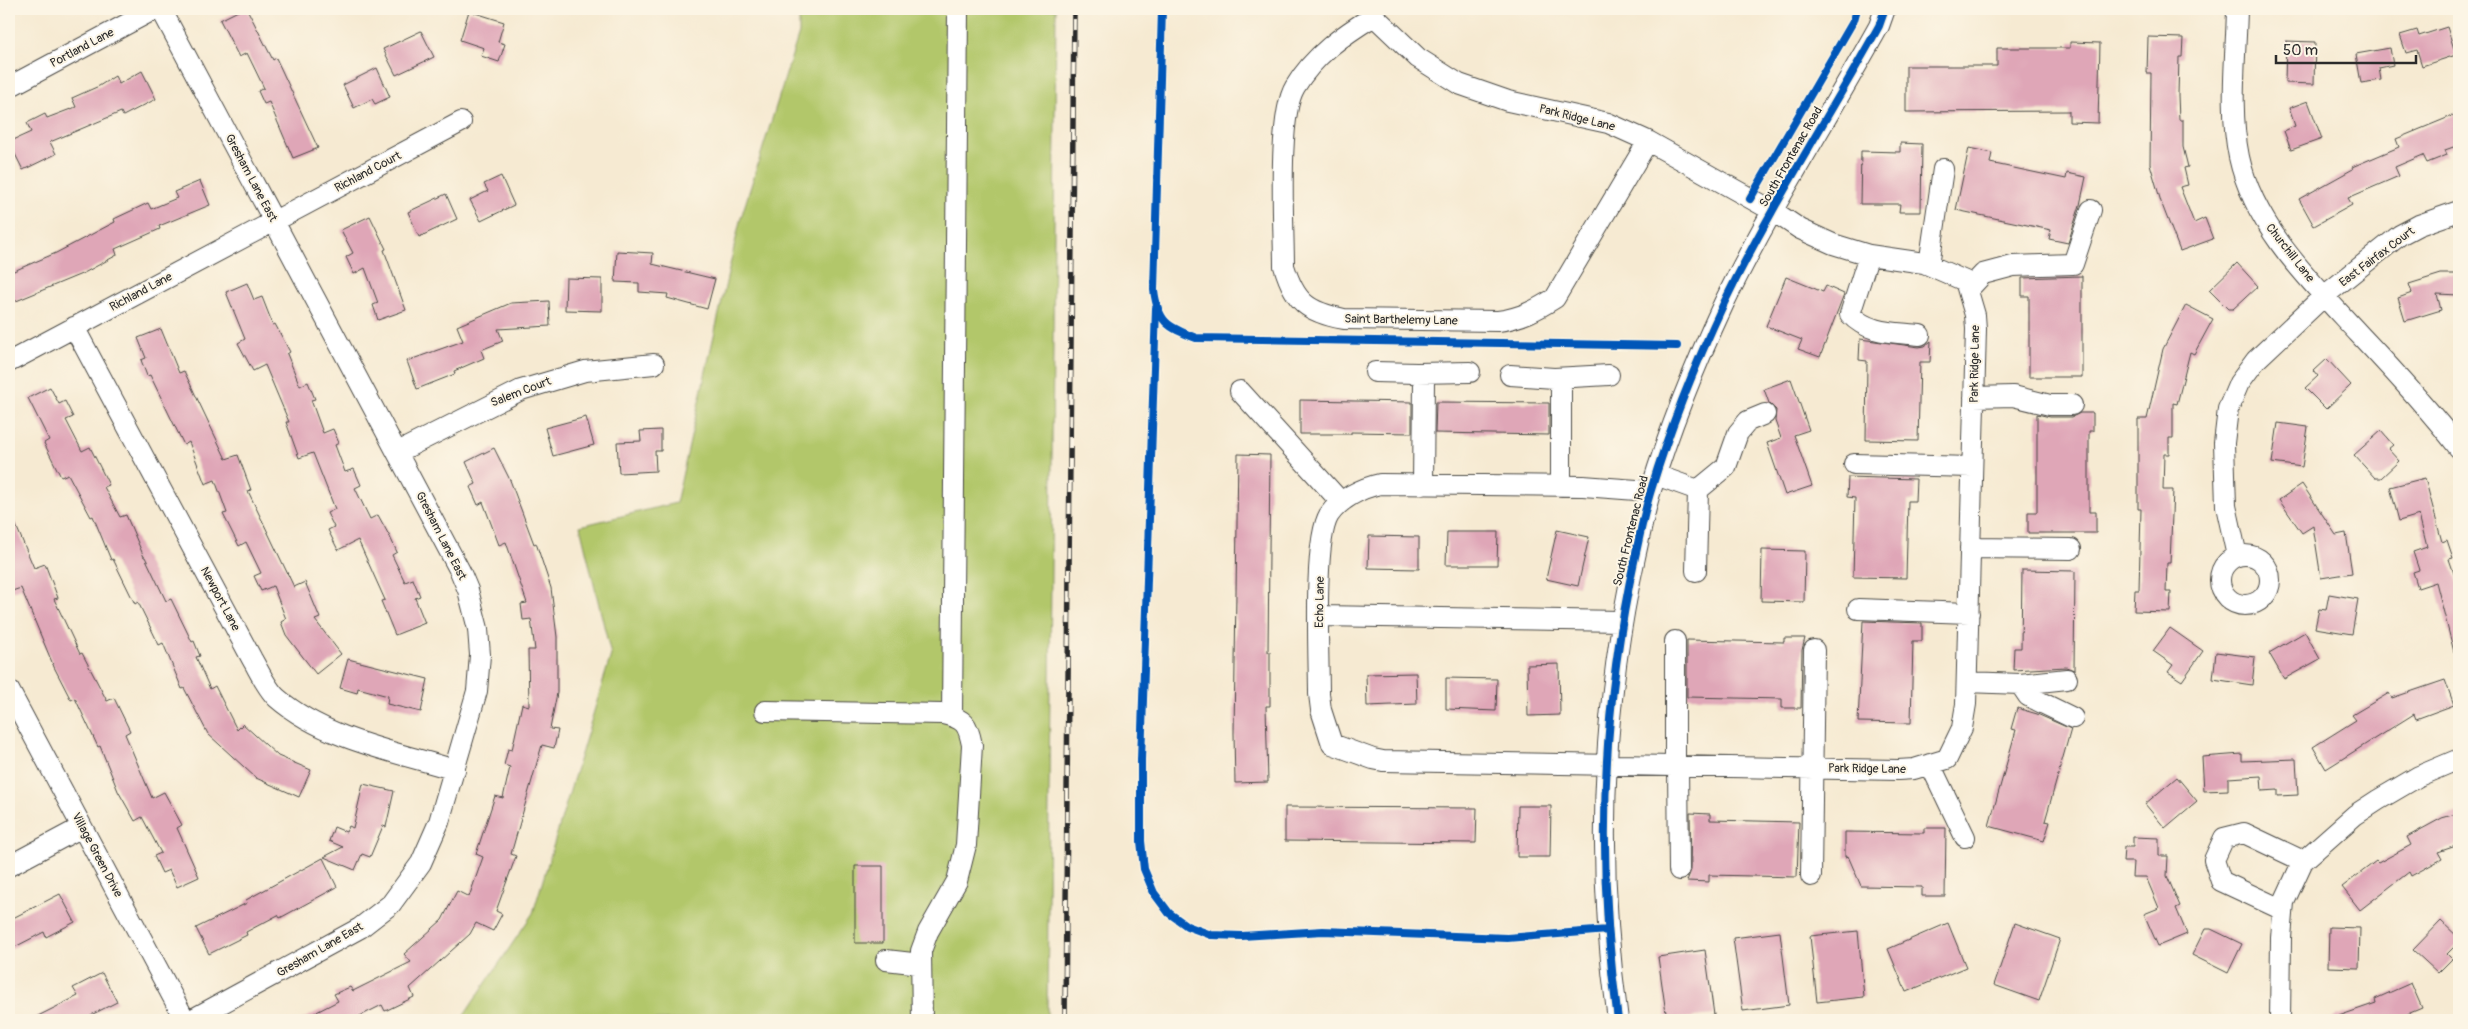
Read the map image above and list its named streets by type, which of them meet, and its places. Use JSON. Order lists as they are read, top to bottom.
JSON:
{
  "streets": {
    "street": [
      "Portland Lane",
      "Park Ridge Lane",
      "South Frontenac Road",
      "Richland Court",
      "Gresham Lane East",
      "Churchill Lane",
      "East Fairfax Court",
      "Richland Lane",
      "Saint Barthelemy Lane",
      "Salem Court",
      "Newport Lane",
      "Echo Lane",
      "Village Green Drive"
    ]
  },
  "crossings": [
    ["Park Ridge Lane", "South Frontenac Road"],
    ["Park Ridge Lane", "Saint Barthelemy Lane"],
    ["Park Ridge Lane", "Echo Lane"],
    ["South Frontenac Road", "Echo Lane"],
    ["Richland Court", "Gresham Lane East"],
    ["Richland Court", "Richland Lane"],
    ["Gresham Lane East", "Richland Lane"],
    ["Gresham Lane East", "Salem Court"],
    ["Gresham Lane East", "Newport Lane"],
    ["Churchill Lane", "East Fairfax Court"],
    ["Richland Lane", "Newport Lane"]
  ],
  "scale_bar": "50 m"
}
